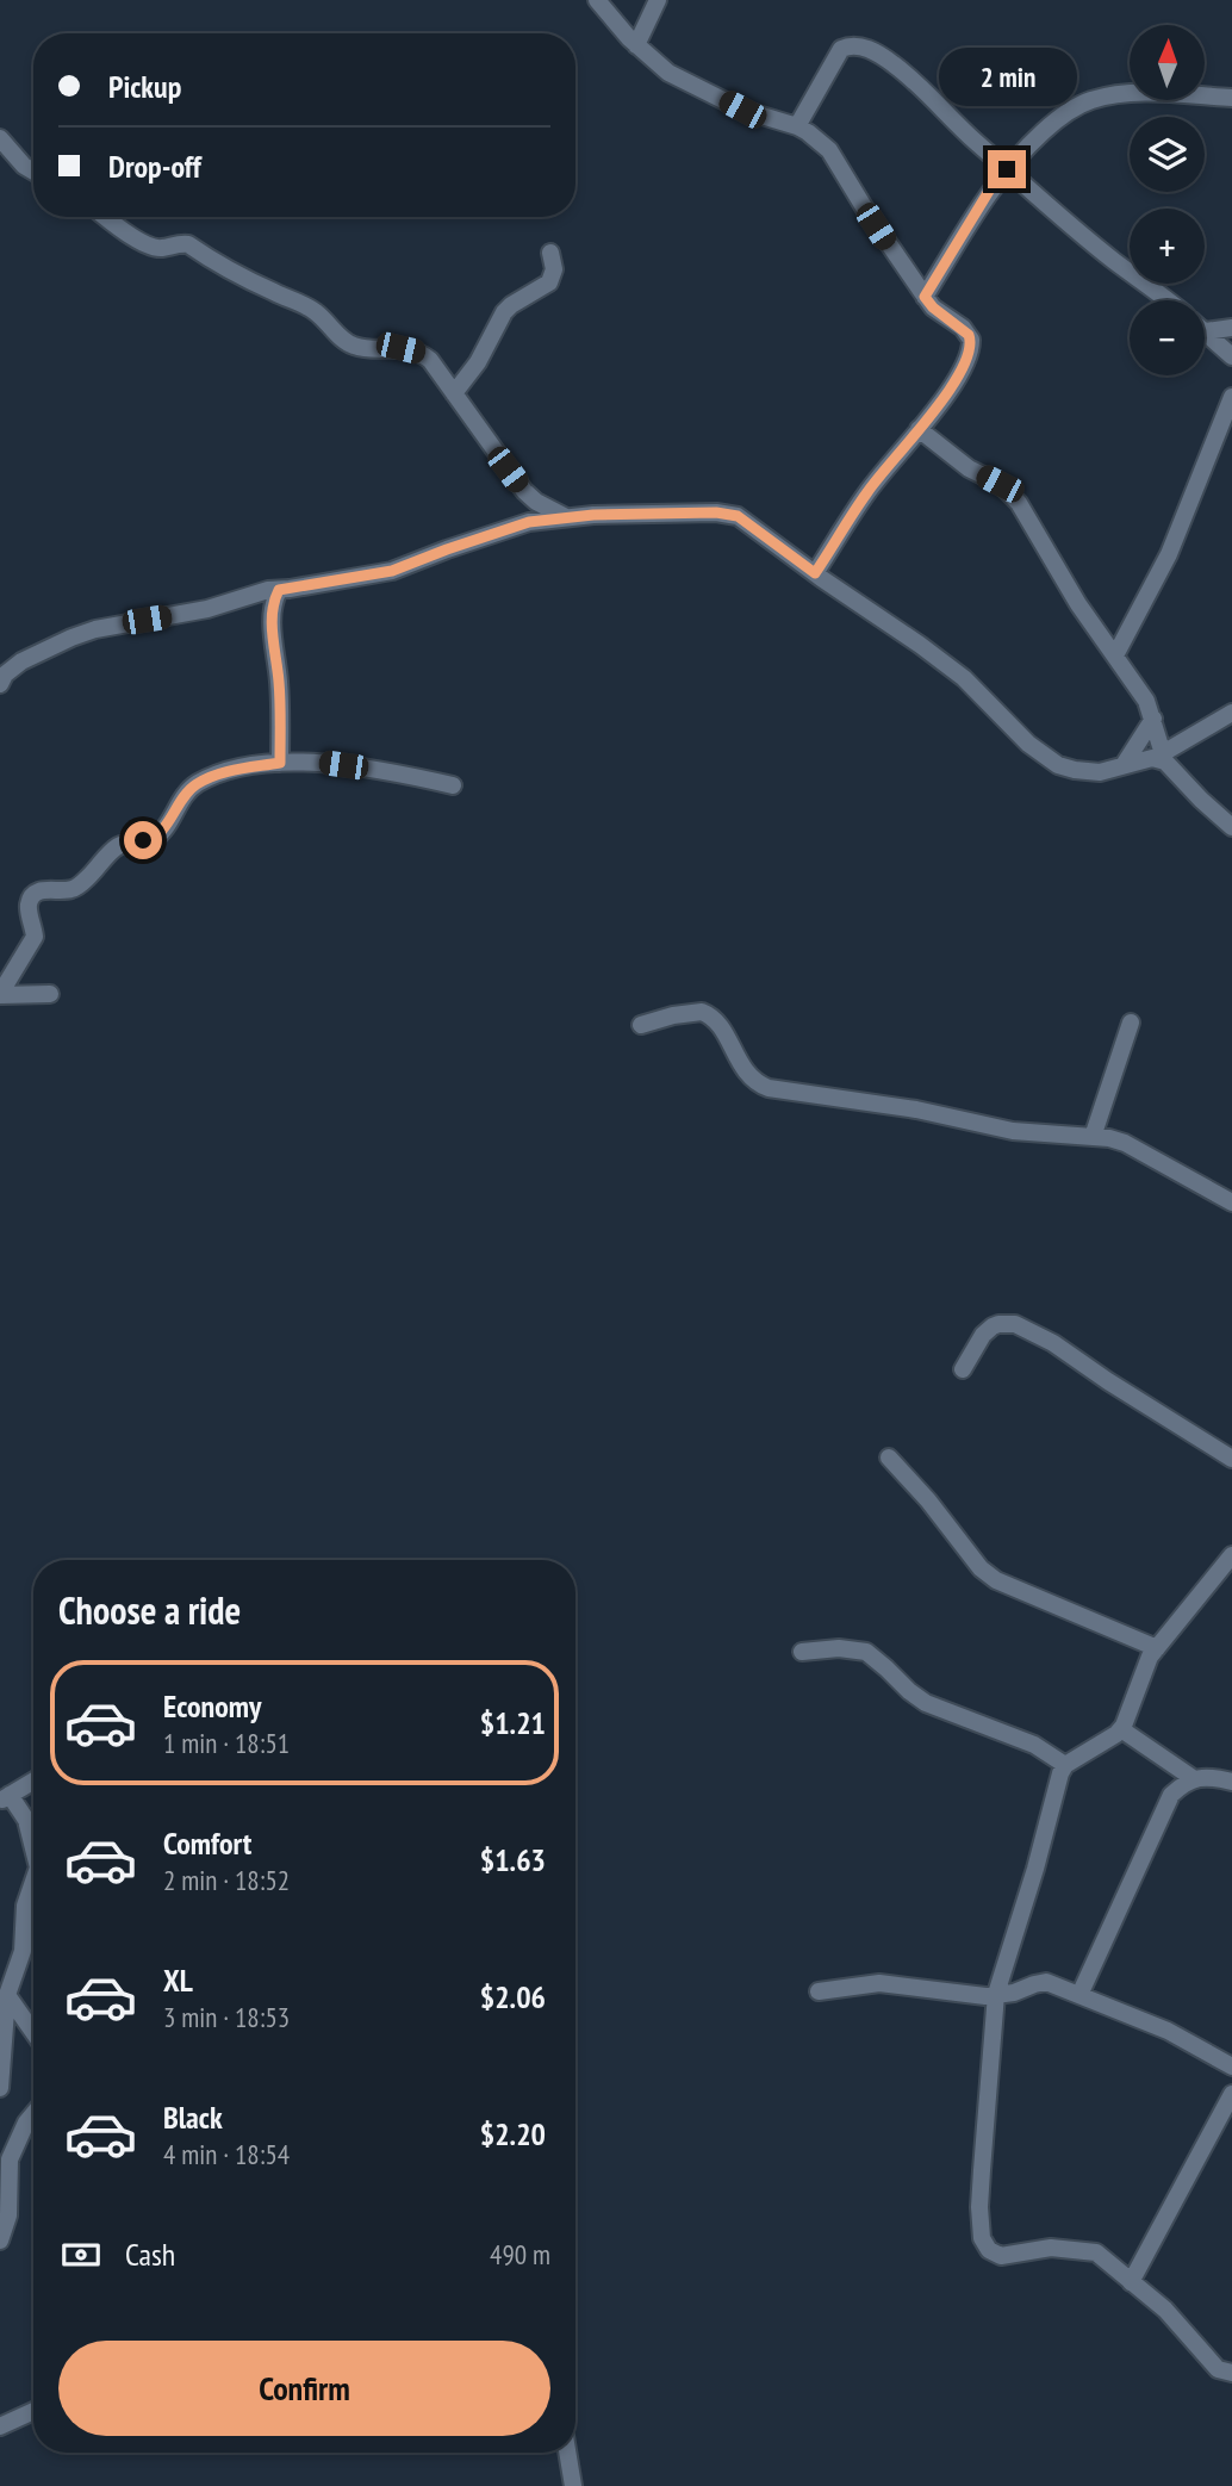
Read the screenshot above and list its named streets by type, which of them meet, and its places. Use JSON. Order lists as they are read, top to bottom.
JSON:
{
  "north": "top",
  "page": {
    "map_buttons": ["+", "−"],
    "banner": ["Pickup", "Drop-off"],
    "bubble": "2 min",
    "heading": "Choose a ride",
    "list": [
      {
        "name": "Economy",
        "note": "1 min · 18:51",
        "value": "$1.21"
      },
      {
        "name": "Comfort",
        "note": "2 min · 18:52",
        "value": "$1.63"
      },
      {
        "name": "XL",
        "note": "3 min · 18:53",
        "value": "$2.06"
      },
      {
        "name": "Black",
        "note": "4 min · 18:54",
        "value": "$2.20"
      }
    ],
    "pay": ["Cash", "490 m"],
    "buttons": "Confirm"
  }
}
